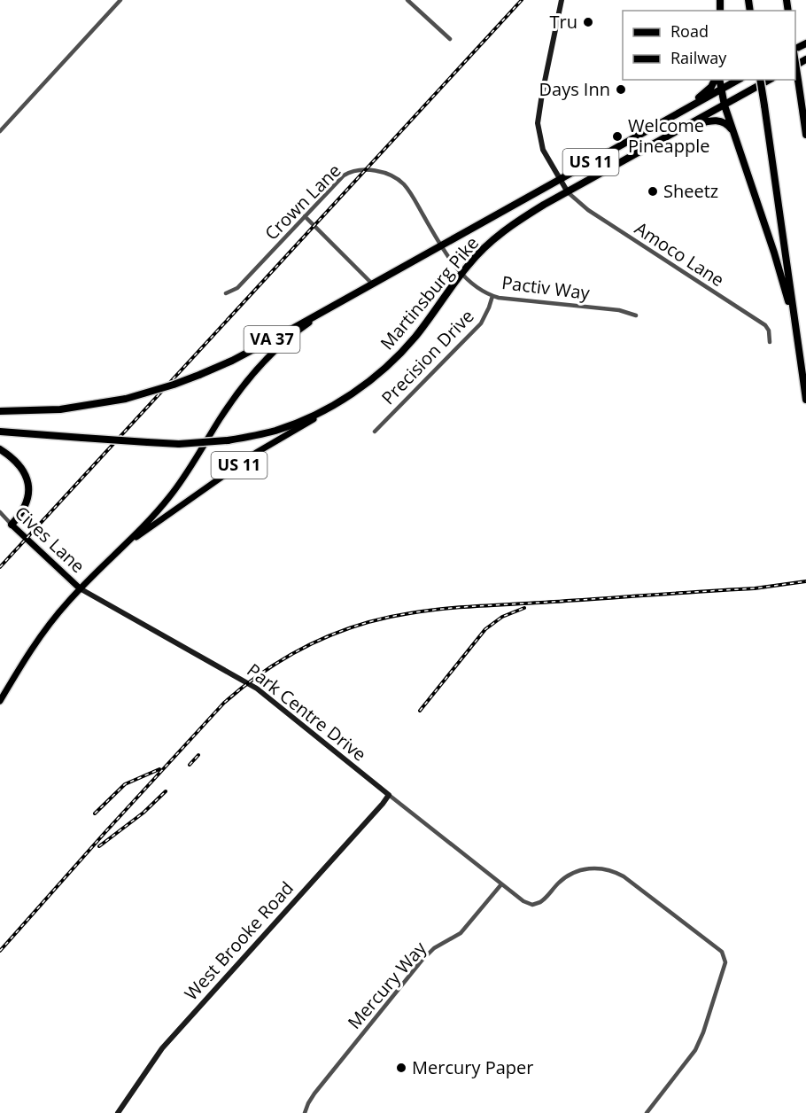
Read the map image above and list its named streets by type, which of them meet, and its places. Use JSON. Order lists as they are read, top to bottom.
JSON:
{
  "streets": {
    "highway": ["US 11", "Martinsburg Pike", "VA 37"],
    "main road": ["Cives Lane"],
    "street": [
      "Crown Lane",
      "Amoco Lane",
      "Pactiv Way",
      "Precision Drive",
      "Park Centre Drive",
      "West Brooke Road",
      "Mercury Way"
    ]
  },
  "crossings": [
    ["US 11", "Martinsburg Pike"],
    ["US 11", "VA 37"],
    ["US 11", "Cives Lane"],
    ["US 11", "Park Centre Drive"],
    ["Crown Lane", "Pactiv Way"],
    ["Crown Lane", "Martinsburg Pike"],
    ["Amoco Lane", "Martinsburg Pike"],
    ["Pactiv Way", "Martinsburg Pike"],
    ["Pactiv Way", "Precision Drive"],
    ["Martinsburg Pike", "VA 37"],
    ["Cives Lane", "Park Centre Drive"],
    ["Park Centre Drive", "West Brooke Road"],
    ["Park Centre Drive", "Mercury Way"]
  ],
  "places": [
    "Tru",
    "Days Inn",
    "Welcome Pineapple",
    "Sheetz",
    "Mercury Paper"
  ],
  "legend": ["Road", "Railway"]
}
